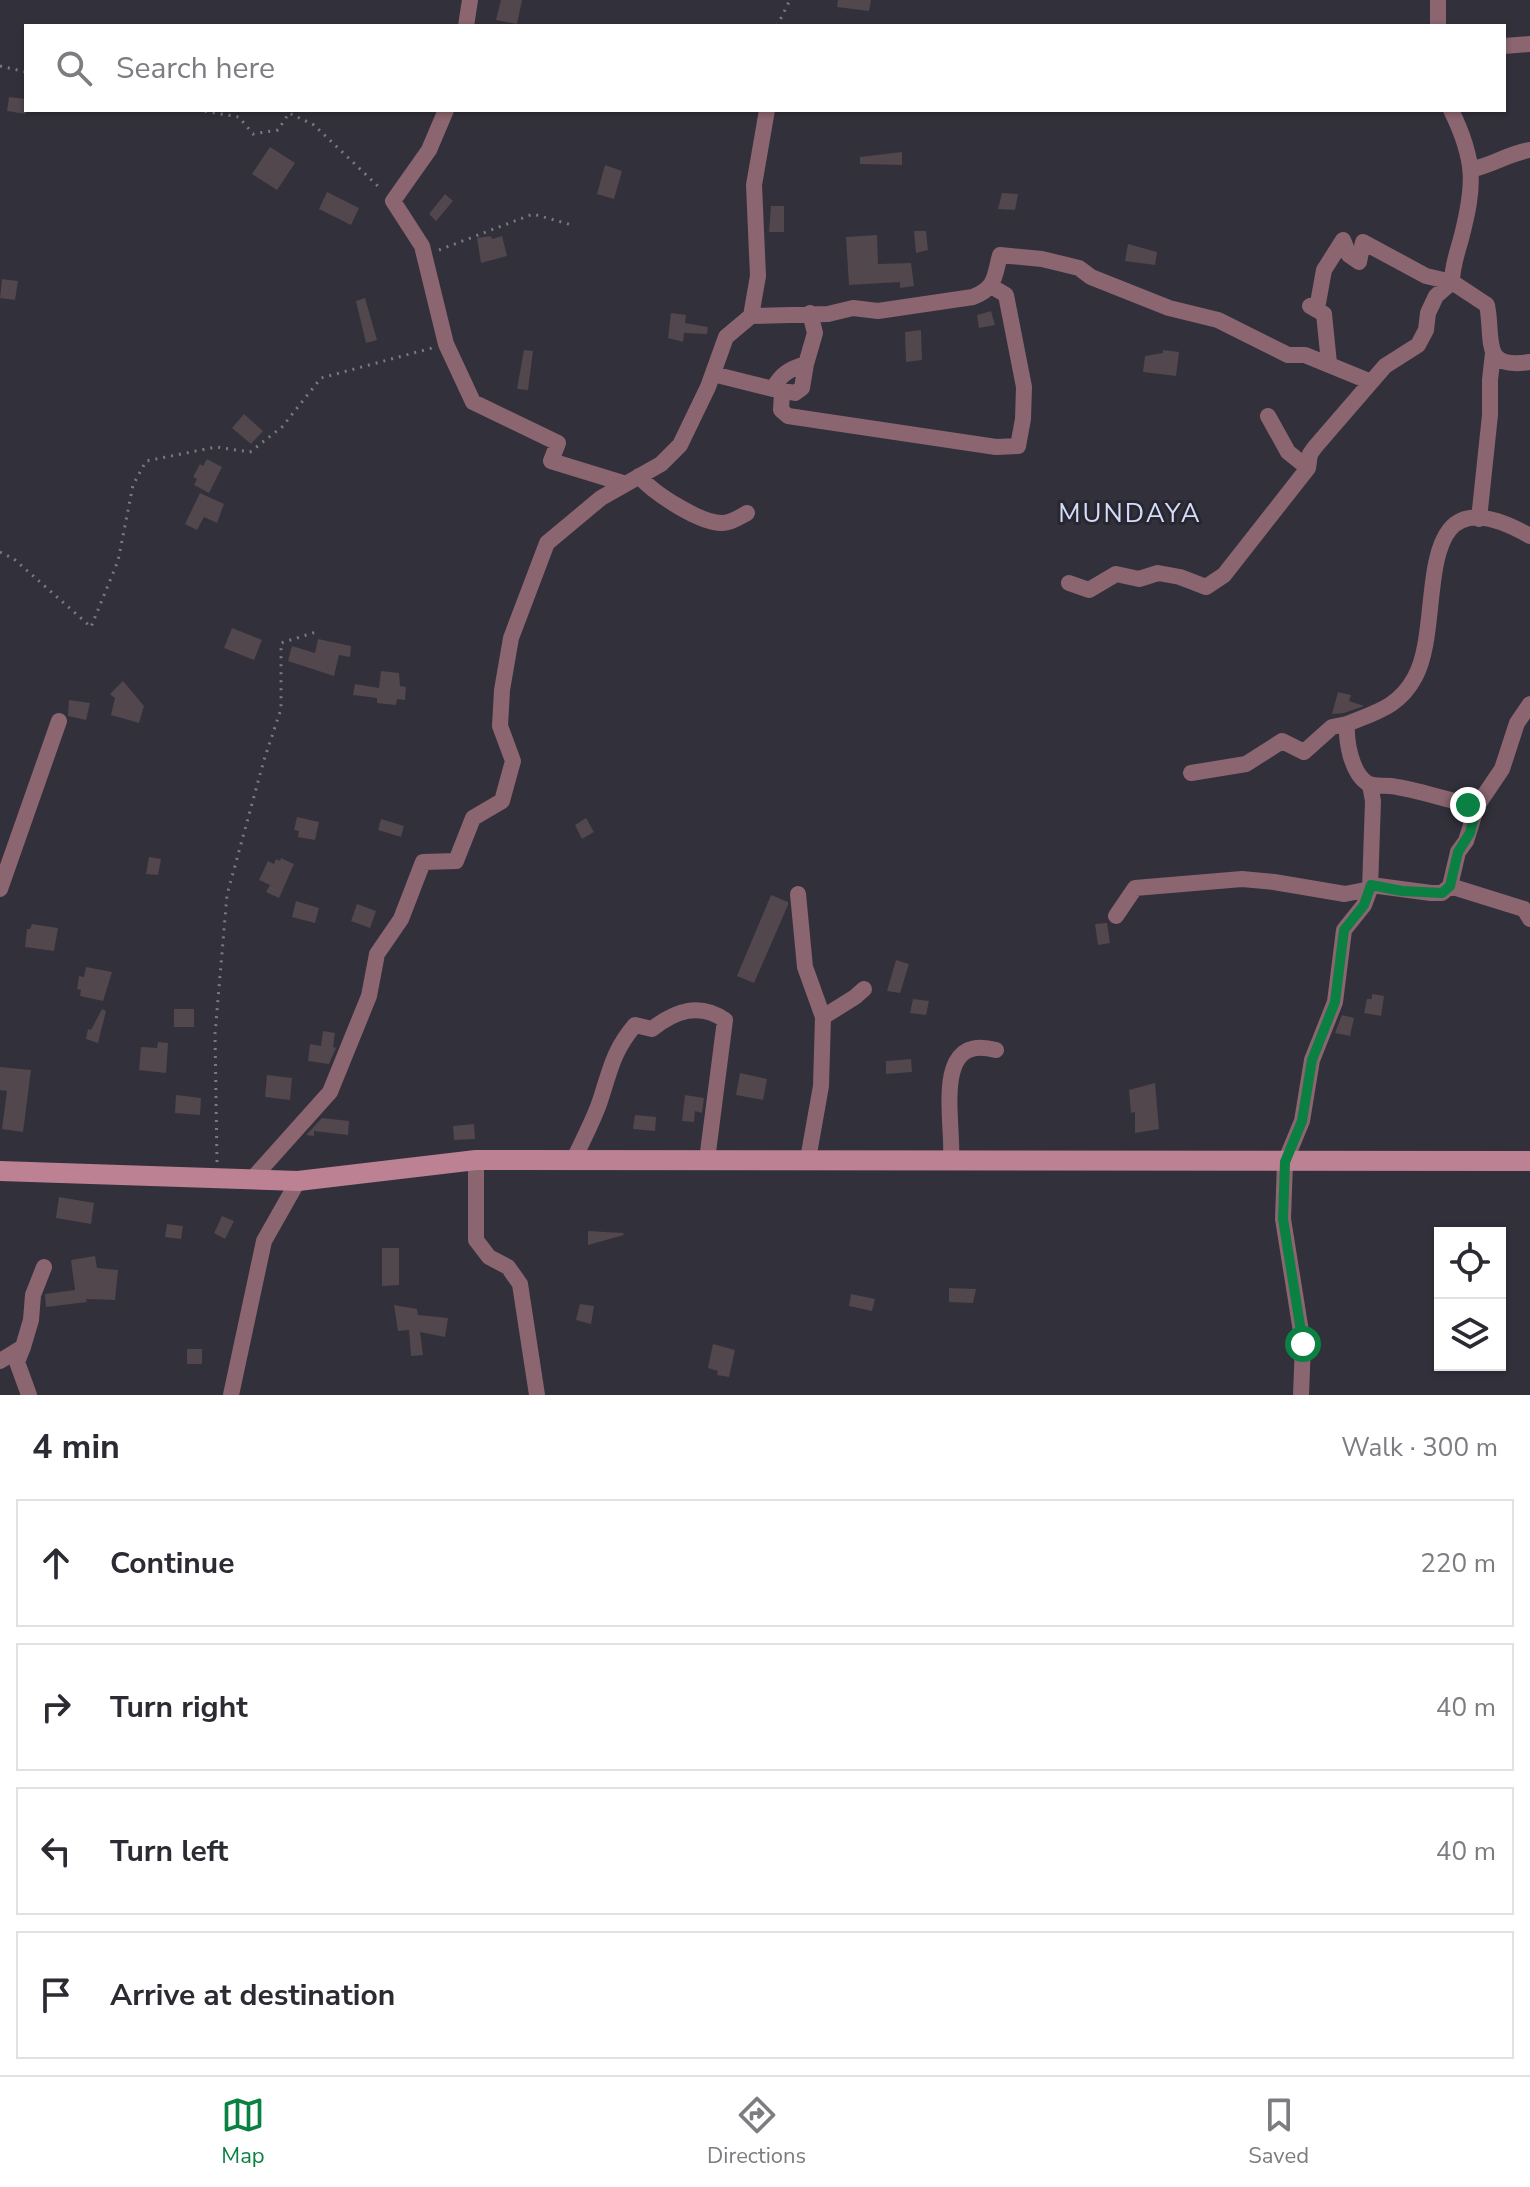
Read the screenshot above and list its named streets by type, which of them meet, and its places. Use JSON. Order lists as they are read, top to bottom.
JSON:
{
  "districts": ["MUNDAYA"],
  "page": {
    "search": "Search here",
    "heading": ["4 min", "Walk · 300 m"],
    "list": [
      ["Continue", "220 m"],
      ["Turn right", "40 m"],
      ["Turn left", "40 m"],
      "Arrive at destination"
    ],
    "nav": ["Map", "Directions", "Saved"]
  }
}
